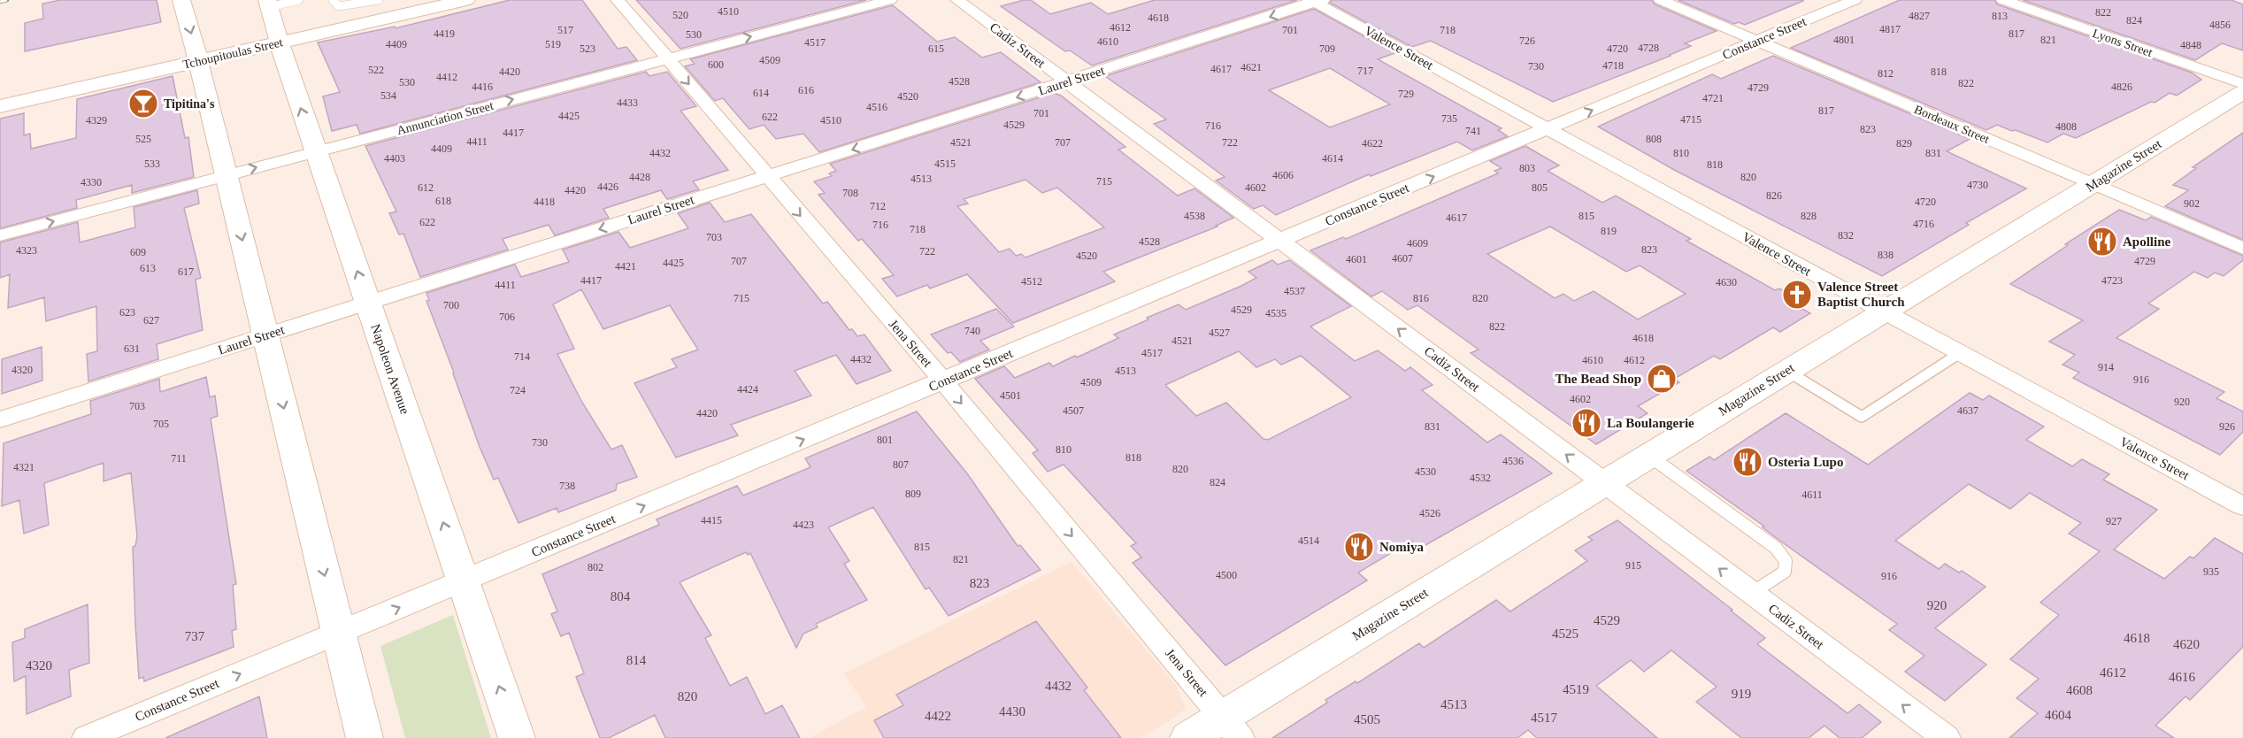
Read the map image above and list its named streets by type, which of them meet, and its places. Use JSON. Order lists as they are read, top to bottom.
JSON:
{
  "streets": {
    "street": [
      "Constance Street",
      "Lyons Street",
      "Cadiz Street",
      "Valence Street",
      "Tchoupitoulas Street",
      "Laurel Street",
      "Annunciation Street",
      "Bordeaux Street",
      "Magazine Street",
      "Jena Street",
      "Napoleon Avenue"
    ]
  },
  "crossings": [
    ["Constance Street", "Cadiz Street"],
    ["Constance Street", "Valence Street"],
    ["Constance Street", "Bordeaux Street"],
    ["Constance Street", "Jena Street"],
    ["Constance Street", "Napoleon Avenue"],
    ["Cadiz Street", "Laurel Street"],
    ["Cadiz Street", "Magazine Street"],
    ["Valence Street", "Laurel Street"],
    ["Valence Street", "Magazine Street"],
    ["Tchoupitoulas Street", "Napoleon Avenue"],
    ["Laurel Street", "Jena Street"],
    ["Laurel Street", "Napoleon Avenue"],
    ["Annunciation Street", "Jena Street"],
    ["Annunciation Street", "Napoleon Avenue"],
    ["Bordeaux Street", "Magazine Street"],
    ["Magazine Street", "Jena Street"]
  ],
  "one_way": [
    "Constance Street",
    "Cadiz Street",
    "Laurel Street",
    "Annunciation Street",
    "Jena Street"
  ],
  "places": {
    "bar": ["Tipitina's"],
    "restaurant": [
      "Apolline",
      "La Boulangerie",
      "Osteria Lupo",
      "Nomiya"
    ],
    "church": ["Valence Street Baptist Church"],
    "shop": ["The Bead Shop"]
  },
  "house_numbers": [
    "4510",
    "822",
    "520",
    "4827",
    "813",
    "4618",
    "824",
    "4856",
    "4612",
    "4817",
    "517",
    "701",
    "718",
    "4419",
    "817",
    "530",
    "4801",
    "821",
    "726",
    "4610",
    "4517",
    "4409",
    "519",
    "4848",
    "4728",
    "523",
    "615",
    "709",
    "4720",
    "4509",
    "600",
    "4718",
    "730",
    "4621",
    "4617",
    "522",
    "717",
    "4420",
    "818",
    "812",
    "4412",
    "4528",
    "530",
    "822",
    "4416",
    "4826",
    "4729",
    "616",
    "614",
    "729",
    "534",
    "4520",
    "4721",
    "4433",
    "4516",
    "817",
    "701",
    "4425",
    "622",
    "735",
    "4715",
    "4329",
    "4510",
    "4529",
    "716",
    "4808",
    "823",
    "741",
    "4417",
    "525",
    "808",
    "4411",
    "4521",
    "707",
    "722",
    "4622",
    "829",
    "4409",
    "4432",
    "810",
    "831",
    "4403",
    "4614",
    "533",
    "4515",
    "818",
    "803",
    "4606",
    "4428",
    "820",
    "4513",
    "715",
    "4330",
    "4730",
    "4426",
    "612",
    "4602",
    "805",
    "4420",
    "708",
    "826",
    "618",
    "4418",
    "4720",
    "902",
    "712",
    "4538",
    "815",
    "828",
    "4617",
    "622",
    "4716",
    "716",
    "718",
    "819",
    "832",
    "703",
    "4528",
    "4609",
    "823",
    "4323",
    "722",
    "609",
    "838",
    "4520",
    "4607",
    "4601",
    "707",
    "4729",
    "4425",
    "4421",
    "613",
    "617",
    "4417",
    "4723",
    "4512",
    "4630",
    "4411",
    "4537",
    "715",
    "816",
    "820",
    "700",
    "4529",
    "623",
    "4535",
    "706",
    "627",
    "822",
    "740",
    "4527",
    "4618",
    "4521",
    "631",
    "4517",
    "714",
    "4432",
    "4610",
    "4612",
    "914",
    "4320",
    "4513",
    "916",
    "4509",
    "4424",
    "724",
    "4501",
    "4602",
    "920",
    "703",
    "4507",
    "4637",
    "4420",
    "705",
    "831",
    "926",
    "801",
    "730",
    "810",
    "818",
    "711",
    "4536",
    "807",
    "4321",
    "820",
    "4530",
    "4532",
    "824",
    "738",
    "809",
    "4611",
    "4526",
    "4415",
    "927",
    "4423",
    "4514",
    "815",
    "821",
    "915",
    "802",
    "935",
    "4500",
    "916",
    "823",
    "804",
    "920",
    "4529",
    "4525",
    "737",
    "4618",
    "4620",
    "814",
    "4320",
    "4612",
    "4616",
    "4432",
    "4519",
    "4608",
    "919",
    "820",
    "4513",
    "4430",
    "4604",
    "4422",
    "4517",
    "4505"
  ]
}
